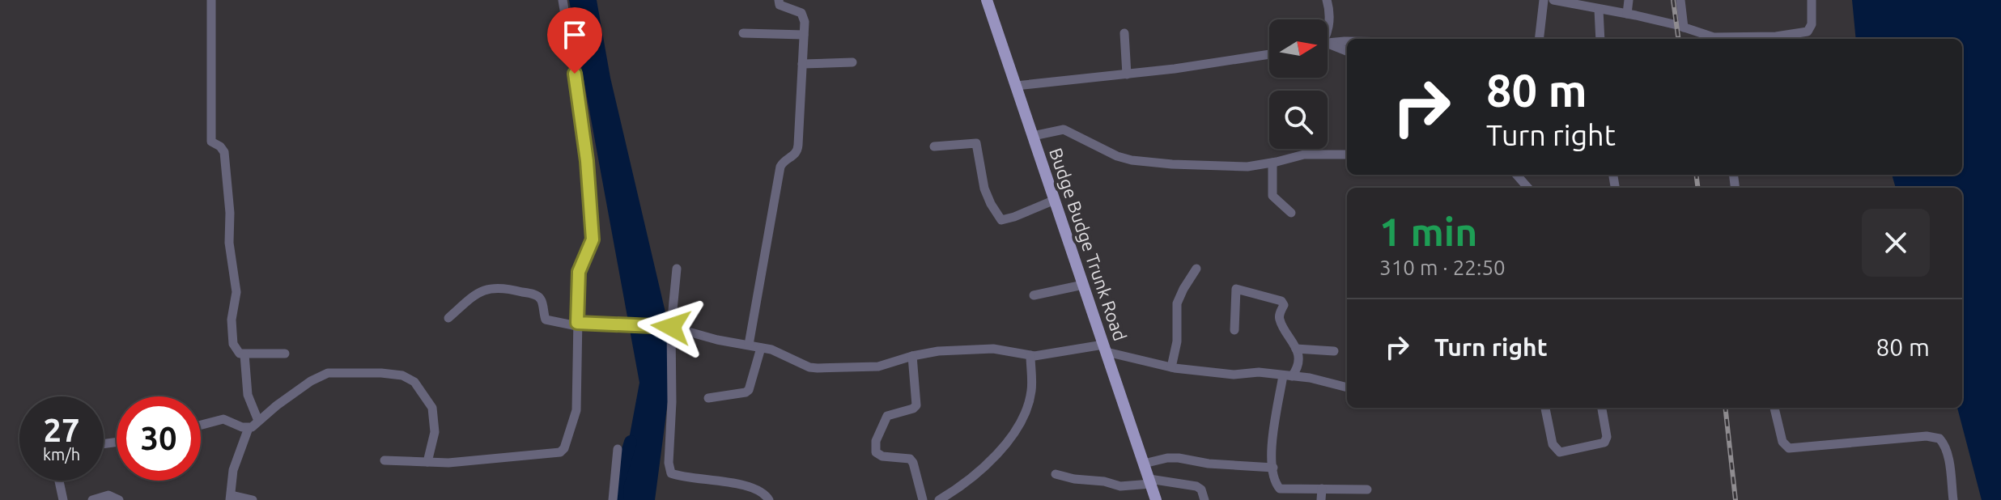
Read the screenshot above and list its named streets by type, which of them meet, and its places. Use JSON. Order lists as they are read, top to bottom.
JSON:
{
  "streets": {
    "main road": ["Budge Budge Trunk Road"]
  },
  "north": "right",
  "page": {
    "turn": ["80 m", "Turn right"],
    "heading": ["1 min", "310 m · 22:50"],
    "list": [
      {
        "name": "Turn right",
        "value": "80 m"
      }
    ],
    "speed": "27 km/h",
    "limit": "30"
  }
}
